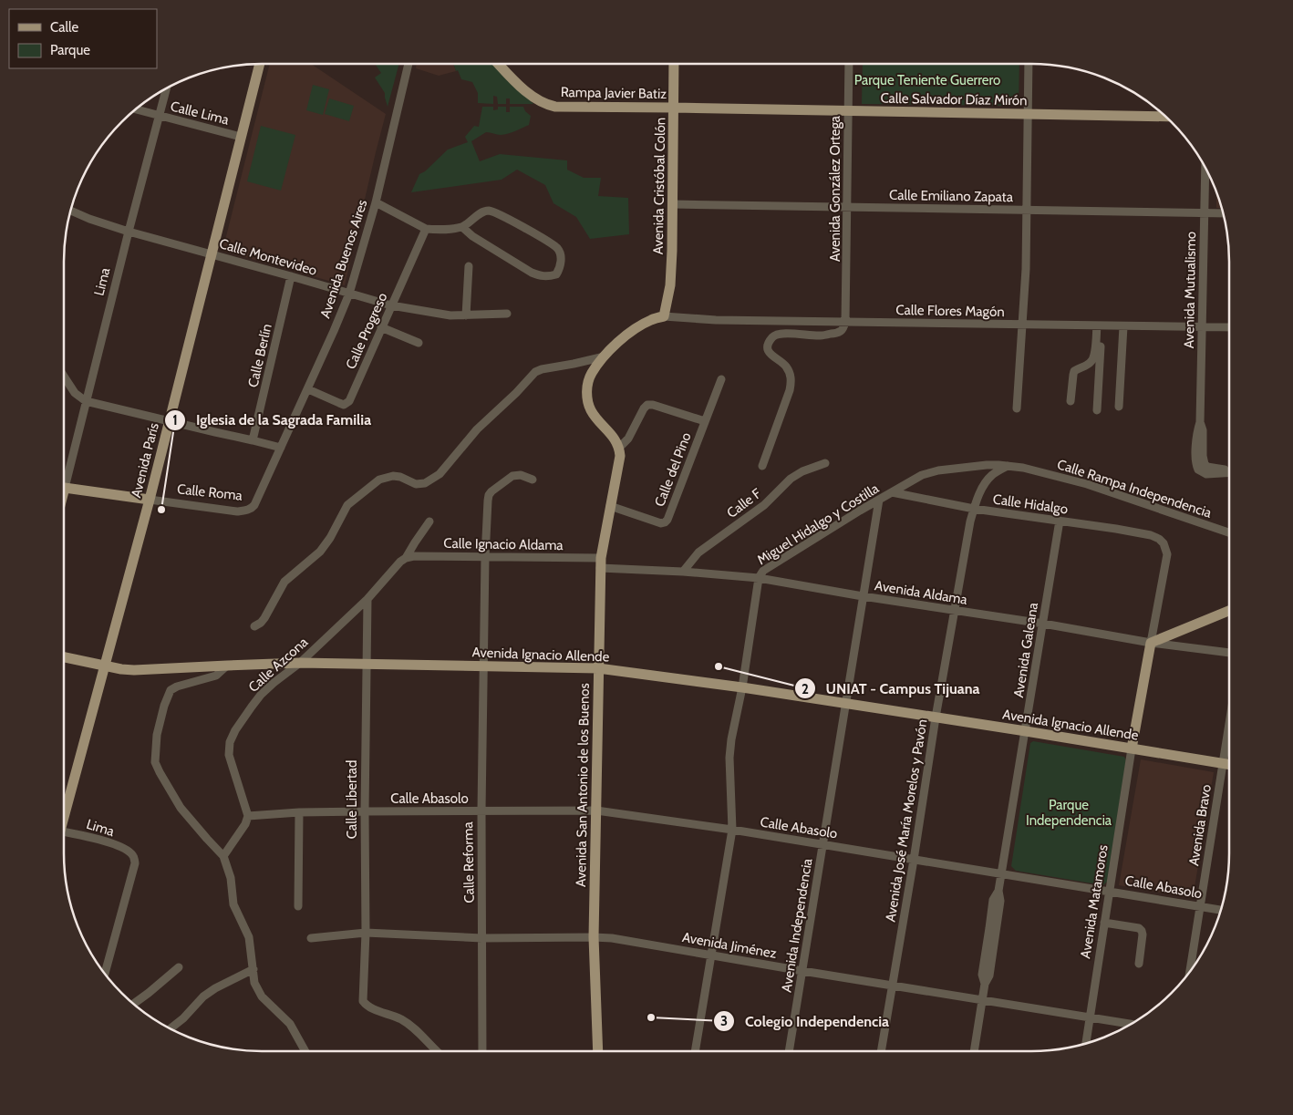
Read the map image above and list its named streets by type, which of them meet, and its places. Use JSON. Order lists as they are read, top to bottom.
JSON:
{
  "streets": {
    "main road": [
      "Rampa Javier Batiz",
      "Calle Salvador Díaz Mirón",
      "Avenida Cristóbal Colón",
      "Avenida París",
      "Calle Roma",
      "Avenida Ignacio Allende",
      "Avenida San Antonio de los Buenos",
      "Avenida Matamoros"
    ],
    "street": [
      "Calle Lima",
      "Avenida González Ortega",
      "Calle Emiliano Zapata",
      "Calle Montevideo",
      "Avenida Buenos Aires",
      "Lima",
      "Avenida Mutualismo",
      "Calle Flores Magón",
      "Calle Progreso",
      "Calle Berlín",
      "Calle del Pino",
      "Calle Rampa Independencia",
      "Calle F",
      "Calle Hidalgo",
      "Miguel Hidalgo y Costilla",
      "Calle Ignacio Aldama",
      "Avenida Aldama",
      "Avenida Galeana",
      "Calle Azcona",
      "Calle Abasolo",
      "Calle Libertad",
      "Avenida José María Morelos y Pavón",
      "Avenida Bravo",
      "Calle Reforma",
      "Avenida Independencia",
      "Avenida Jiménez"
    ]
  },
  "crossings": [
    ["Rampa Javier Batiz", "Calle Salvador Díaz Mirón"],
    ["Rampa Javier Batiz", "Avenida Cristóbal Colón"],
    ["Calle Salvador Díaz Mirón", "Avenida Cristóbal Colón"],
    ["Calle Salvador Díaz Mirón", "Avenida González Ortega"],
    ["Calle Lima", "Lima"],
    ["Calle Lima", "Avenida París"],
    ["Avenida Cristóbal Colón", "Calle Emiliano Zapata"],
    ["Avenida Cristóbal Colón", "Calle Flores Magón"],
    ["Avenida González Ortega", "Calle Emiliano Zapata"],
    ["Avenida González Ortega", "Calle Flores Magón"],
    ["Calle Emiliano Zapata", "Avenida Mutualismo"],
    ["Calle Montevideo", "Avenida Buenos Aires"],
    ["Calle Montevideo", "Lima"],
    ["Calle Montevideo", "Calle Progreso"],
    ["Calle Montevideo", "Calle Berlín"],
    ["Calle Montevideo", "Avenida París"],
    ["Avenida Buenos Aires", "Calle Progreso"],
    ["Avenida Buenos Aires", "Calle Roma"],
    ["Avenida Mutualismo", "Calle Flores Magón"],
    ["Avenida París", "Calle Roma"],
    ["Avenida París", "Avenida Ignacio Allende"],
    ["Calle del Pino", "Avenida San Antonio de los Buenos"],
    ["Calle Rampa Independencia", "Calle Hidalgo"],
    ["Calle Rampa Independencia", "Miguel Hidalgo y Costilla"],
    ["Calle Rampa Independencia", "Avenida José María Morelos y Pavón"],
    ["Calle F", "Avenida Aldama"],
    ["Calle Hidalgo", "Miguel Hidalgo y Costilla"],
    ["Calle Hidalgo", "Avenida Galeana"],
    ["Calle Hidalgo", "Avenida José María Morelos y Pavón"],
    ["Calle Hidalgo", "Avenida Matamoros"],
    ["Miguel Hidalgo y Costilla", "Avenida Aldama"],
    ["Miguel Hidalgo y Costilla", "Avenida Independencia"],
    ["Calle Ignacio Aldama", "Avenida Aldama"],
    ["Calle Ignacio Aldama", "Calle Azcona"],
    ["Calle Ignacio Aldama", "Avenida San Antonio de los Buenos"],
    ["Calle Ignacio Aldama", "Calle Reforma"],
    ["Avenida Aldama", "Avenida Galeana"],
    ["Avenida Aldama", "Avenida San Antonio de los Buenos"],
    ["Avenida Aldama", "Avenida José María Morelos y Pavón"],
    ["Avenida Aldama", "Avenida Matamoros"],
    ["Avenida Aldama", "Avenida Independencia"],
    ["Avenida Galeana", "Avenida Ignacio Allende"],
    ["Avenida Galeana", "Calle Abasolo"],
    ["Avenida Galeana", "Avenida Jiménez"],
    ["Avenida Ignacio Allende", "Calle Azcona"],
    ["Avenida Ignacio Allende", "Avenida San Antonio de los Buenos"],
    ["Avenida Ignacio Allende", "Calle Libertad"],
    ["Avenida Ignacio Allende", "Avenida José María Morelos y Pavón"],
    ["Avenida Ignacio Allende", "Avenida Bravo"],
    ["Avenida Ignacio Allende", "Calle Reforma"],
    ["Avenida Ignacio Allende", "Avenida Matamoros"],
    ["Avenida Ignacio Allende", "Avenida Independencia"],
    ["Calle Azcona", "Calle Abasolo"],
    ["Calle Azcona", "Calle Libertad"],
    ["Avenida San Antonio de los Buenos", "Calle Abasolo"],
    ["Avenida San Antonio de los Buenos", "Avenida Jiménez"],
    ["Calle Abasolo", "Calle Libertad"],
    ["Calle Abasolo", "Avenida José María Morelos y Pavón"],
    ["Calle Abasolo", "Avenida Bravo"],
    ["Calle Abasolo", "Calle Reforma"],
    ["Calle Abasolo", "Avenida Matamoros"],
    ["Calle Abasolo", "Avenida Independencia"],
    ["Calle Libertad", "Avenida Jiménez"],
    ["Avenida José María Morelos y Pavón", "Avenida Jiménez"],
    ["Calle Reforma", "Avenida Jiménez"],
    ["Avenida Matamoros", "Avenida Jiménez"],
    ["Avenida Independencia", "Avenida Jiménez"]
  ],
  "parks": ["Parque Teniente Guerrero", "Parque Independencia"],
  "places": ["Iglesia de la Sagrada Familia", "UNIAT - Campus Tijuana", "Colegio Independencia"],
  "legend": ["Calle", "Parque"]
}
